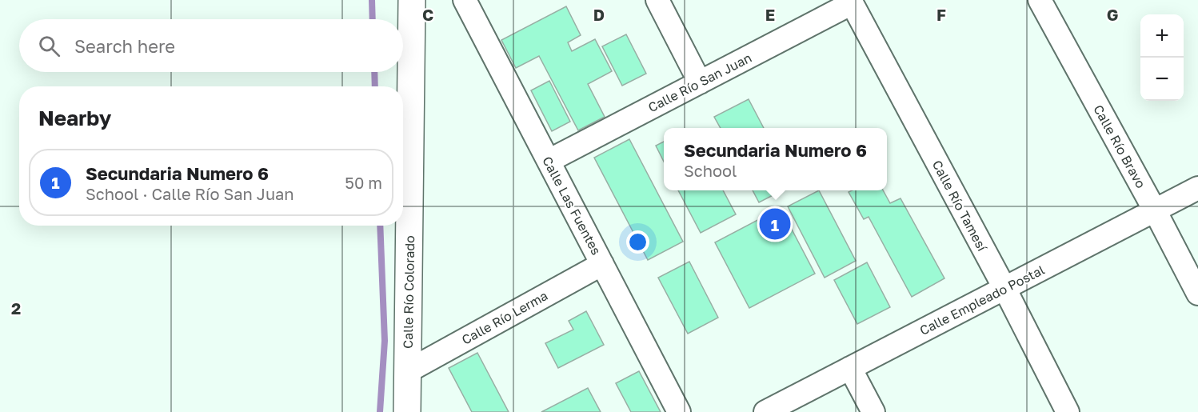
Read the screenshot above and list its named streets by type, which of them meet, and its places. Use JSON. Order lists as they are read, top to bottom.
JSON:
{
  "streets": {
    "street": [
      "Calle Río San Juan",
      "Calle Río Bravo",
      "Calle Las Fuentes",
      "Calle Río Tamesí",
      "Calle Río Colorado",
      "Calle Empleado Postal",
      "Calle Río Lerma"
    ]
  },
  "crossings": [
    ["Calle Río San Juan", "Calle Las Fuentes"],
    ["Calle Río San Juan", "Calle Río Tamesí"],
    ["Calle Río Bravo", "Calle Empleado Postal"],
    ["Calle Las Fuentes", "Calle Río Lerma"],
    ["Calle Río Tamesí", "Calle Empleado Postal"],
    ["Calle Río Colorado", "Calle Río Lerma"]
  ],
  "page": {
    "map_buttons": ["+", "−"],
    "search": "Search here",
    "heading": "Nearby",
    "popup": ["Secundaria Numero 6", "School"],
    "list": [
      {
        "mark": "1",
        "name": "Secundaria Numero 6",
        "note": "School · Calle Río San Juan",
        "value": "50 m"
      }
    ],
    "pins": "1"
  },
  "grid": {
    "columns": [
      "C",
      "D",
      "E",
      "F",
      "G"
    ],
    "rows": ["2"]
  }
}
